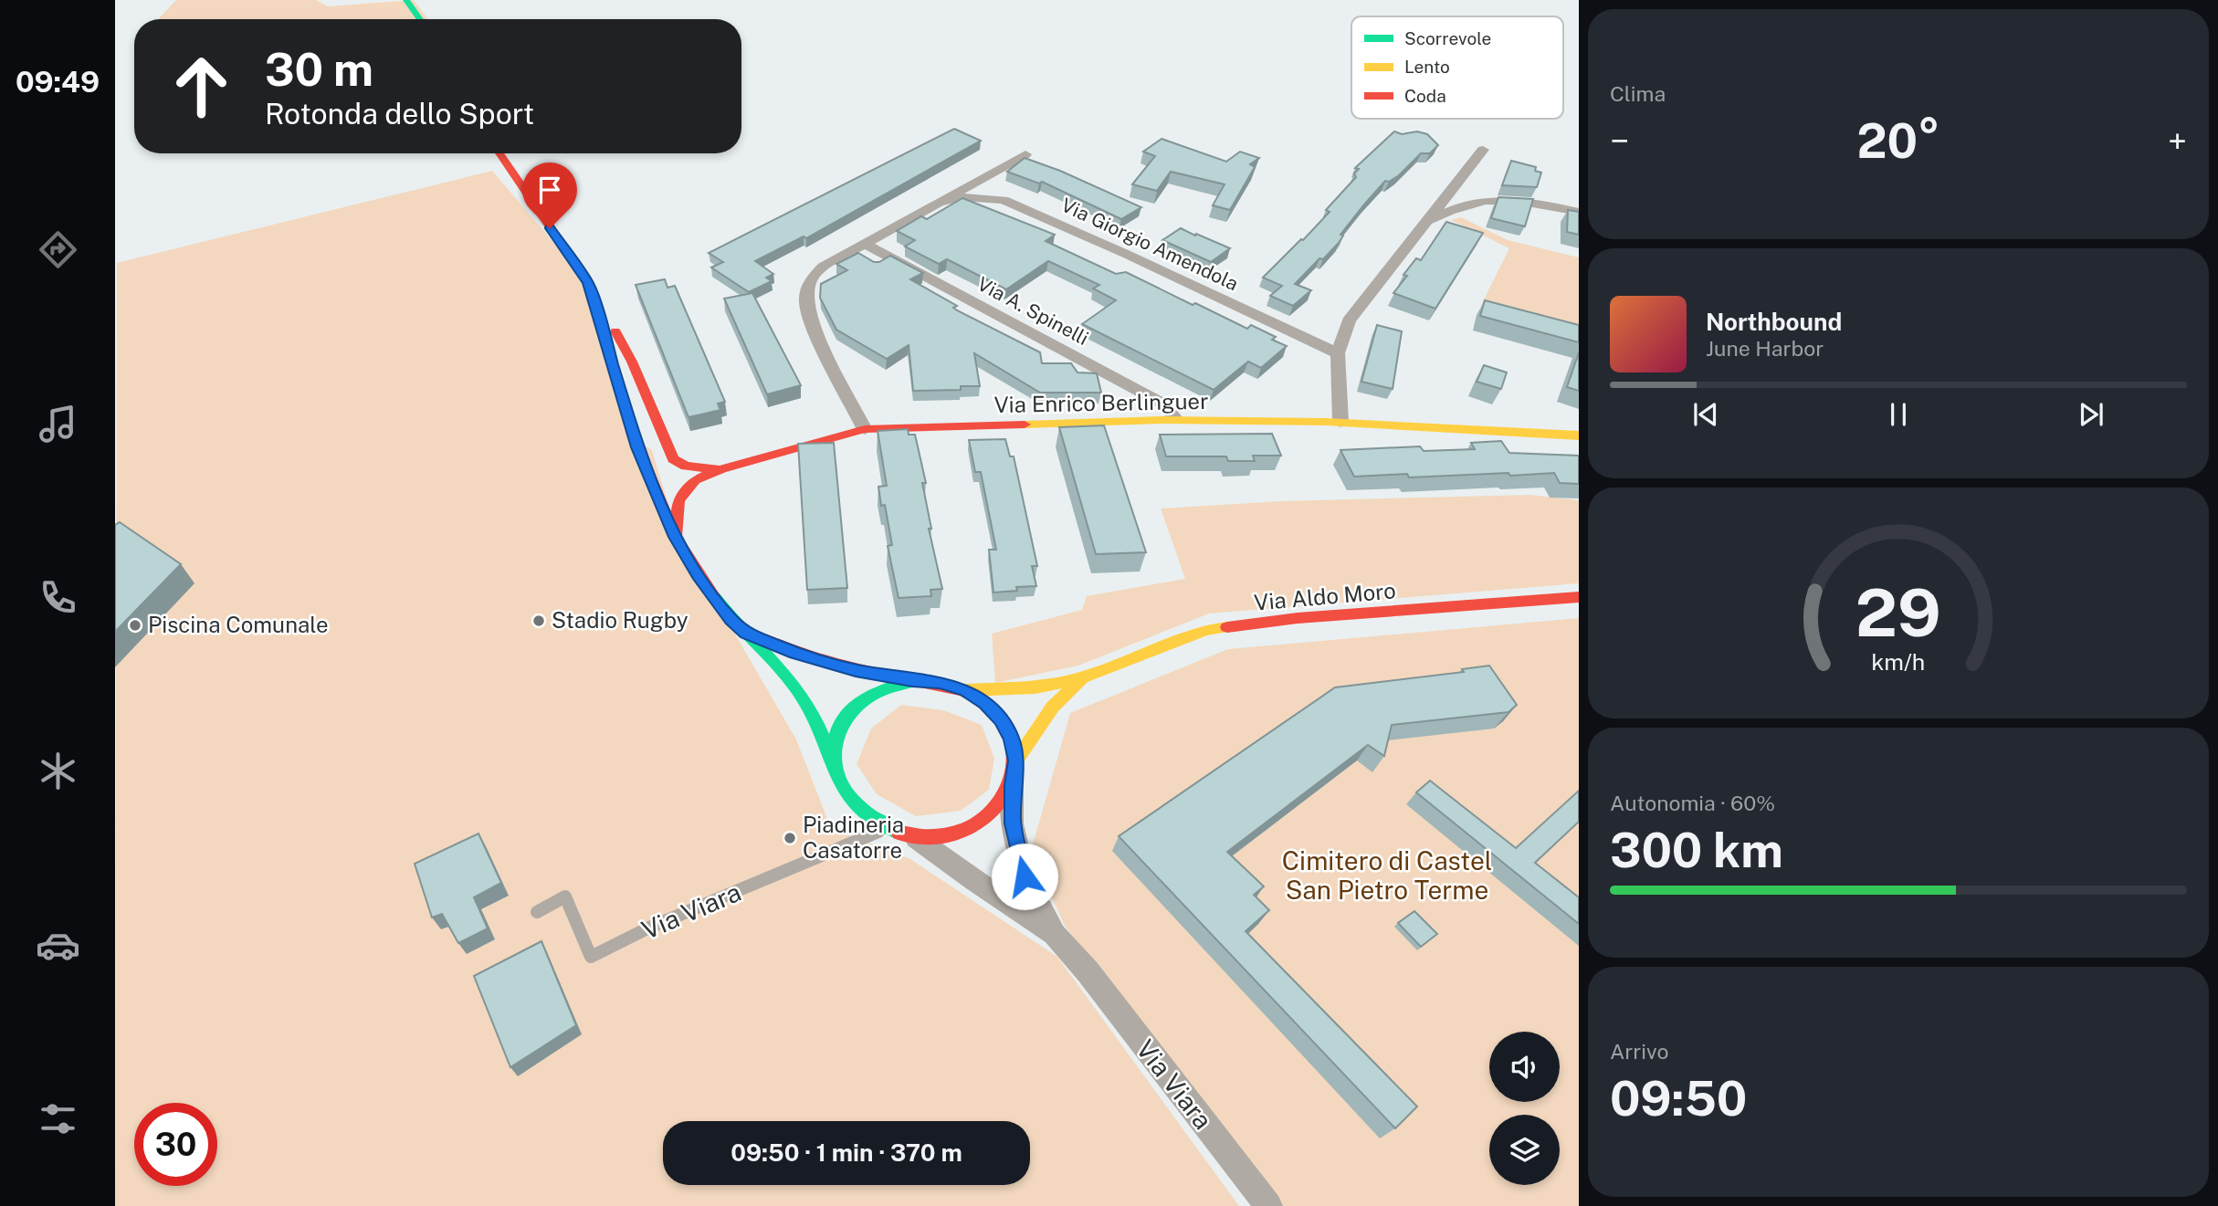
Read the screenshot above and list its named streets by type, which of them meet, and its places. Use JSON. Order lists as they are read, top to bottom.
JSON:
{
  "streets": {
    "main road": ["Via Enrico Berlinguer", "Via Aldo Moro"],
    "street": ["Via Giorgio Amendola", "Via A. Spinelli", "Via Viara"]
  },
  "crossings": [
    ["Via Giorgio Amendola", "Via A. Spinelli"],
    ["Via Giorgio Amendola", "Via Enrico Berlinguer"],
    ["Via A. Spinelli", "Via Enrico Berlinguer"],
    ["Via Aldo Moro", "Via Viara"]
  ],
  "parks": ["Cimitero di Castel San Pietro Terme"],
  "places": ["Stadio Rugby", "Piscina Comunale", "Piadineria Casatorre"],
  "legend": ["Scorrevole", "Lento", "Coda"],
  "page": {
    "tabs": "09:49",
    "tile": [
      "Clima",
      ["Autonomia · 60%", "300 km"],
      ["Arrivo", "09:50"]
    ],
    "turn": ["30 m", "Rotonda dello Sport"],
    "heat": ["−", "20°", "+"],
    "song": ["Northbound", "June Harbor"],
    "limit": "30",
    "trip": "09:50 · 1 min · 370 m",
    "gauge": ["29", "km/h"]
  }
}
